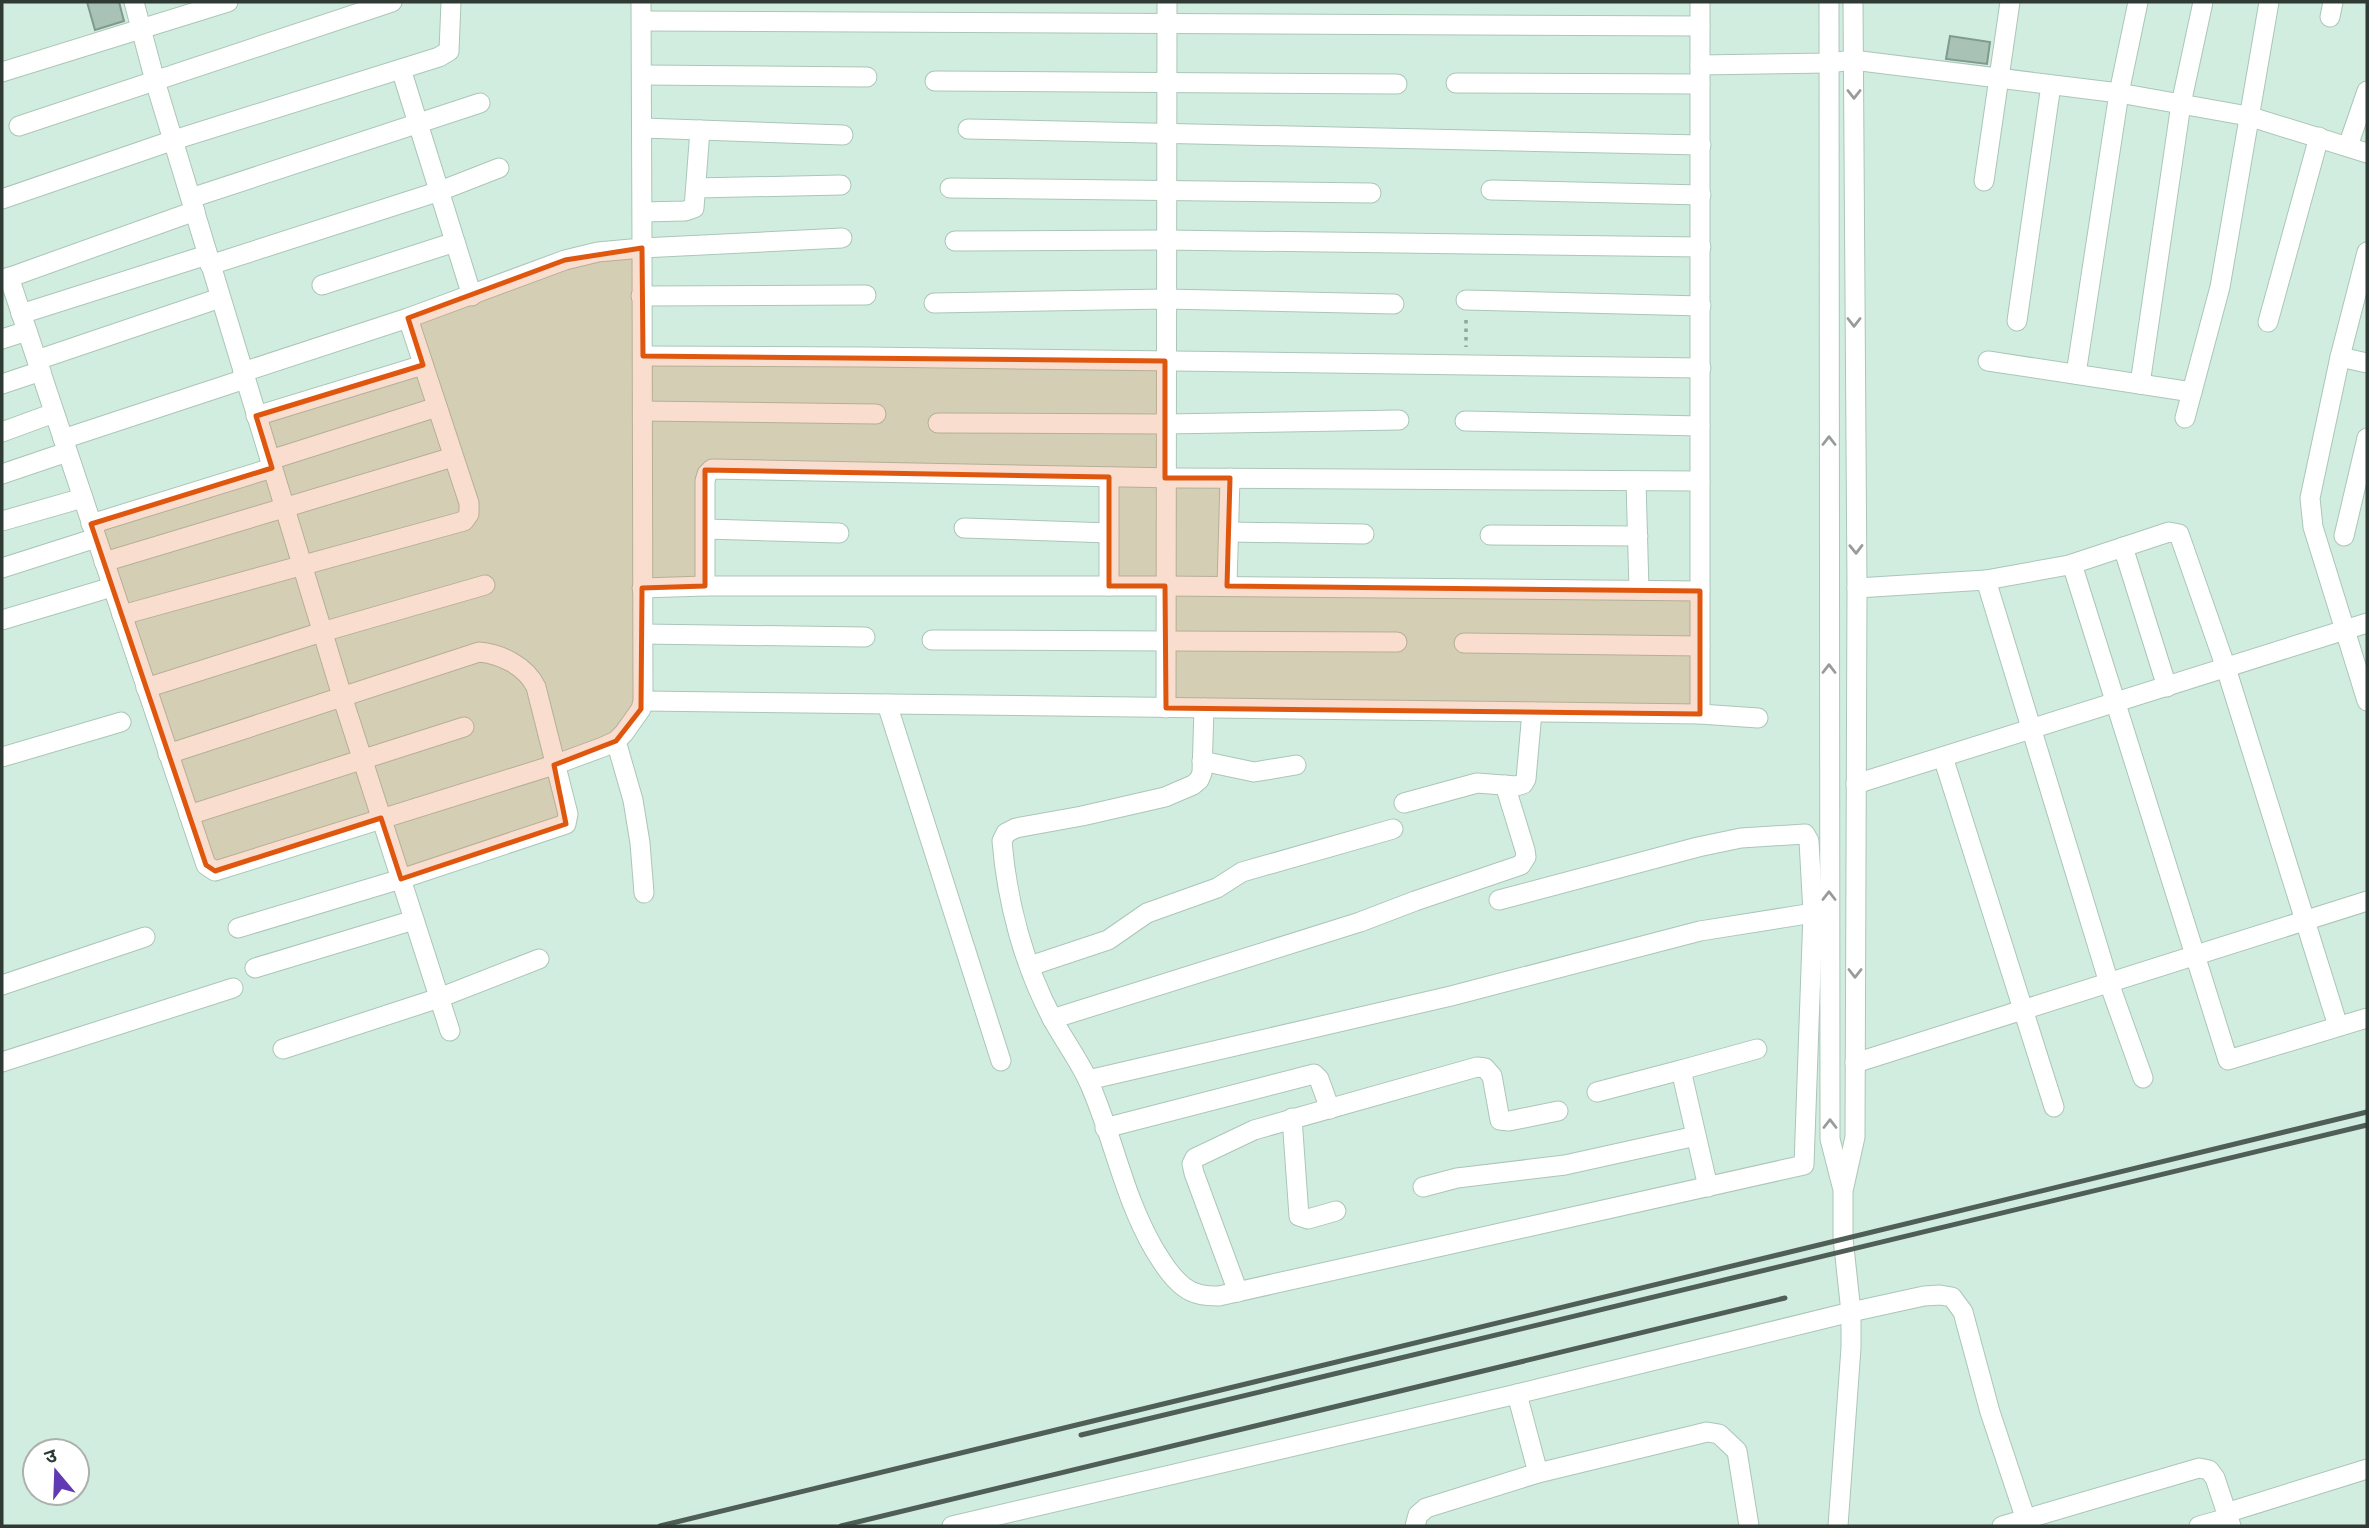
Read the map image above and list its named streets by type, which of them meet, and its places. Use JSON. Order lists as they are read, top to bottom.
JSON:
{
  "north": "top"
}
